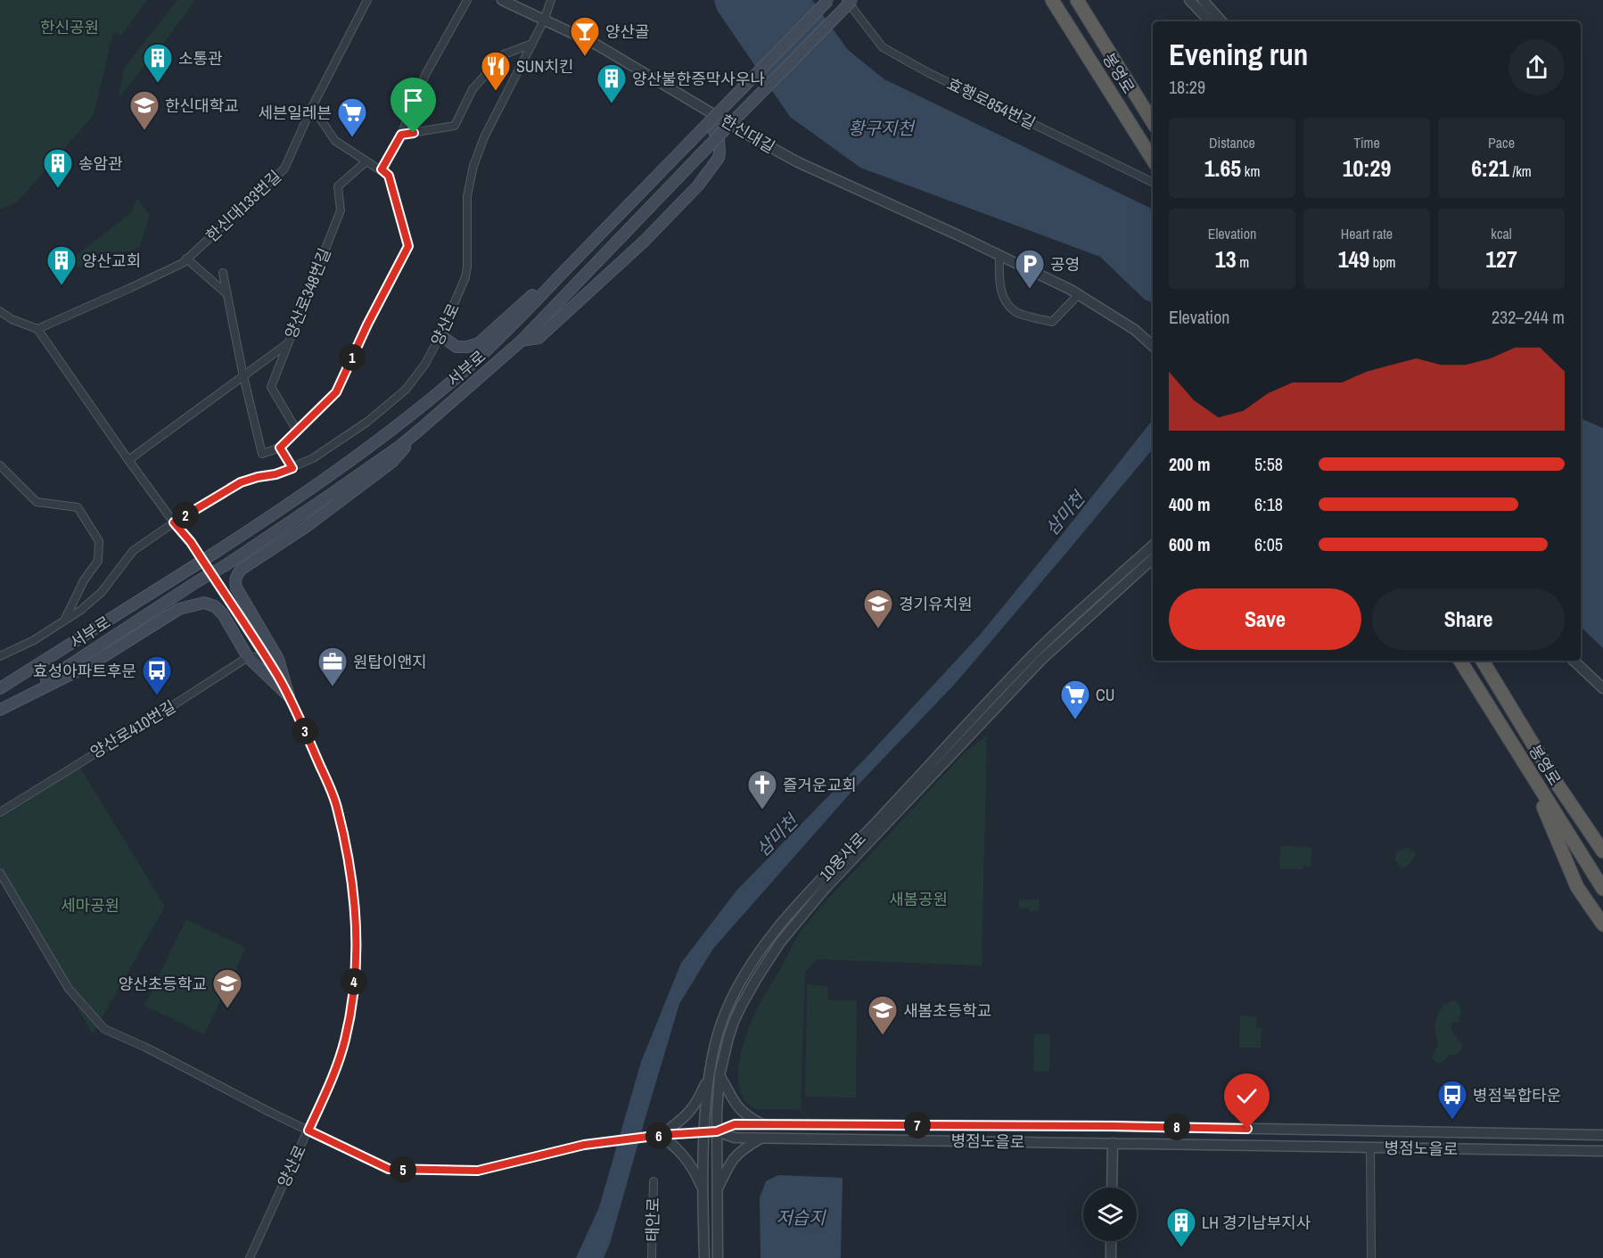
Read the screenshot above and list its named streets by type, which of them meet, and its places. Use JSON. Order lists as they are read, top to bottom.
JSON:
{
  "streets": {
    "highway": ["봉영로"],
    "main road": ["서부로"],
    "street": [
      "효행로854번길",
      "한신대길",
      "한신대133번길",
      "양산로348번길",
      "양산로",
      "양산로410번길",
      "10용사로",
      "병점노을로",
      "태안로"
    ]
  },
  "crossings": [
    ["한신대길", "양산로"],
    ["10용사로", "병점노을로"]
  ],
  "water": ["황구지천", "삼미천", "저습지"],
  "parks": ["한신공원", "새봄공원", "세마공원"],
  "places": {
    "bar": ["양산골"],
    "building": [
      "소통관",
      "양산불한증막사우나",
      "송암관",
      "양산교회",
      "LH 경기남부지사"
    ],
    "restaurant": ["SUN치킨"],
    "school or university": [
      "한신대학교",
      "경기유치원",
      "양산초등학교",
      "새봄초등학교"
    ],
    "supermarket": ["세븐일레븐", "CU"],
    "parking": ["공영"],
    "office": ["원탑이앤지"],
    "bus stop": ["효성아파트후문", "병점복합타운"],
    "church": ["즐거운교회"]
  },
  "page": {
    "heading": ["Evening run", "18:29"],
    "stats": [
      ["Distance", "1.65 km"],
      ["Time", "10:29"],
      ["Pace", "6:21 /km"],
      ["Elevation", "13 m"],
      ["Heart rate", "149 bpm"],
      ["kcal", "127"]
    ],
    "chart": ["Elevation", "232–244 m"],
    "pins": [
      "1",
      "2",
      "3",
      "4",
      "7",
      "8",
      "6",
      "5"
    ],
    "list": [
      {
        "name": "200 m",
        "note": "5:58"
      },
      {
        "name": "400 m",
        "note": "6:18"
      },
      {
        "name": "600 m",
        "note": "6:05"
      }
    ],
    "buttons": ["Save", "Share"]
  }
}
